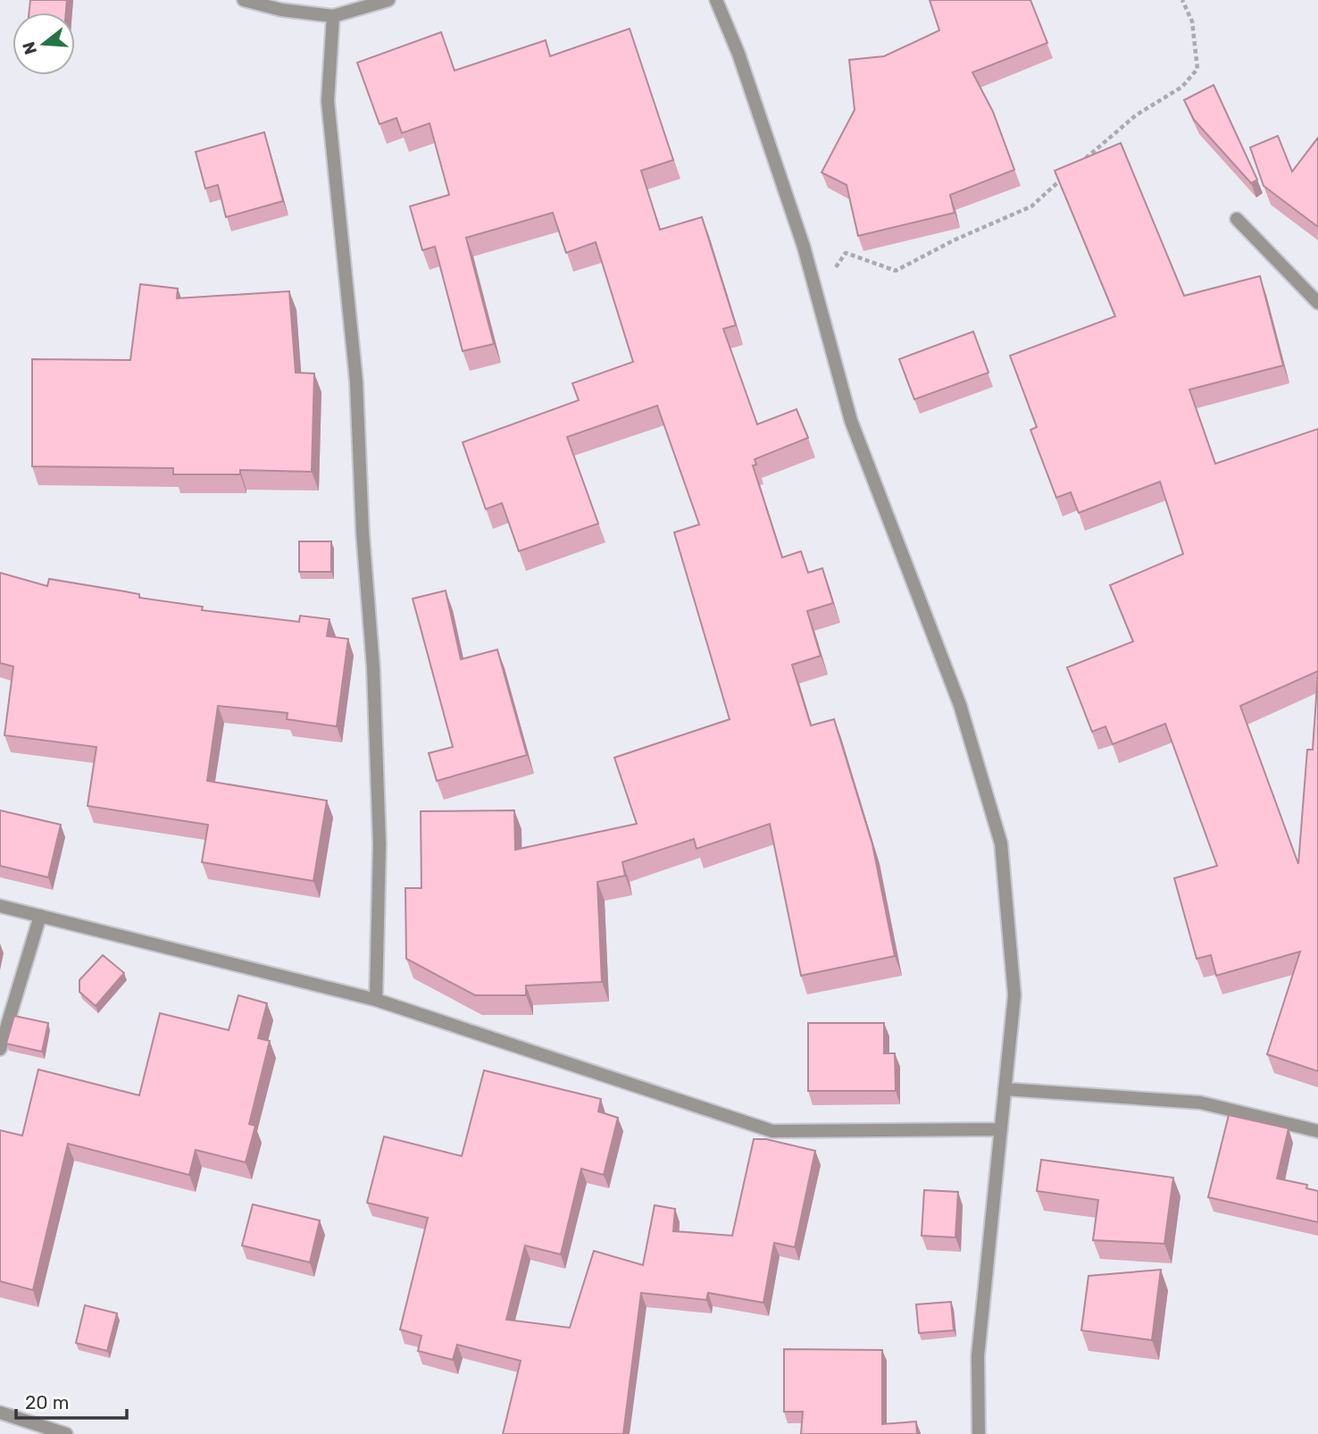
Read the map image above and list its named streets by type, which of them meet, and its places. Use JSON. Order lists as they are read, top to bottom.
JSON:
{
  "scale_bar": "20 m",
  "north": "left"
}
